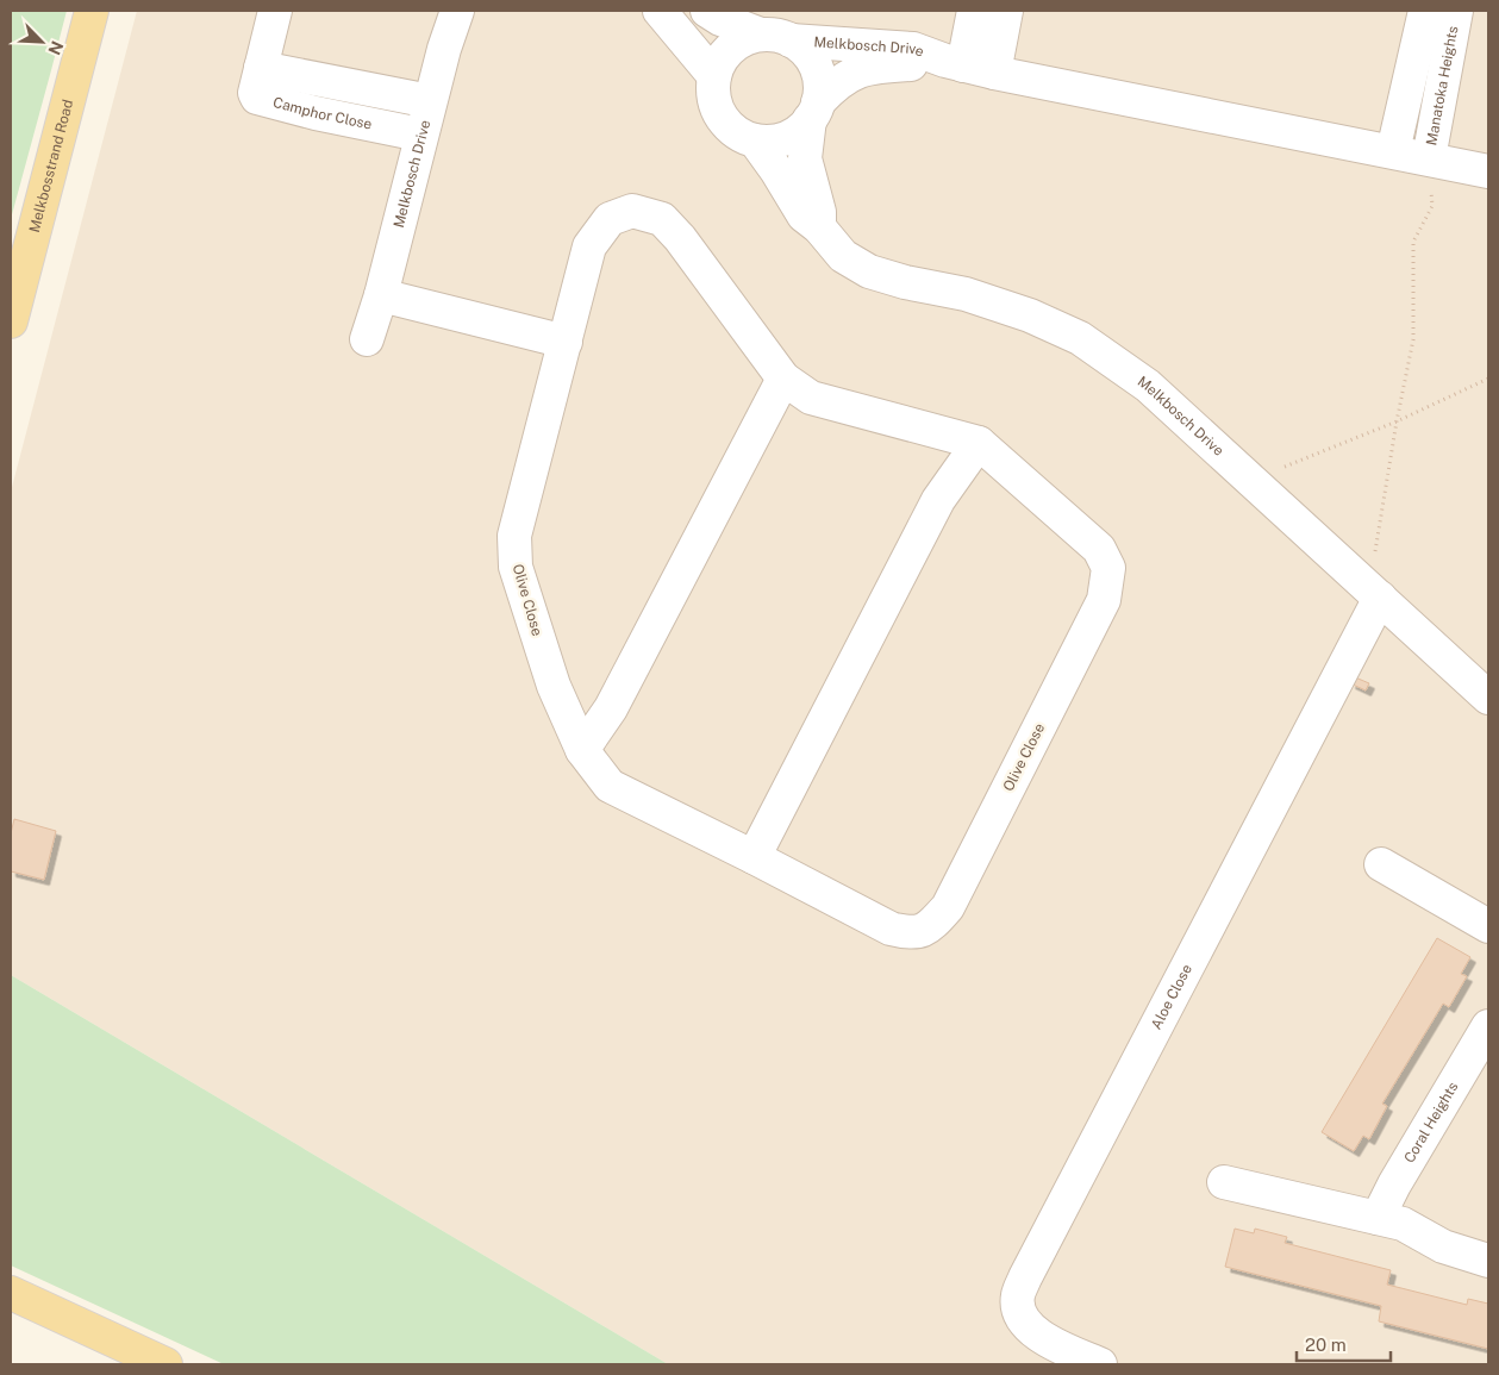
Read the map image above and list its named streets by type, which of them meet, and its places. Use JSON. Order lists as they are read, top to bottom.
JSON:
{
  "streets": {
    "main road": ["Melkbosstrand Road"],
    "street": [
      "Melkbosch Drive",
      "Manatoka Heights",
      "Camphor Close",
      "Olive Close",
      "Aloe Close",
      "Coral Heights"
    ]
  },
  "crossings": [
    ["Melkbosch Drive", "Manatoka Heights"],
    ["Melkbosch Drive", "Camphor Close"],
    ["Melkbosch Drive", "Aloe Close"]
  ],
  "scale_bar": "20 m",
  "north": "bottom right"
}
